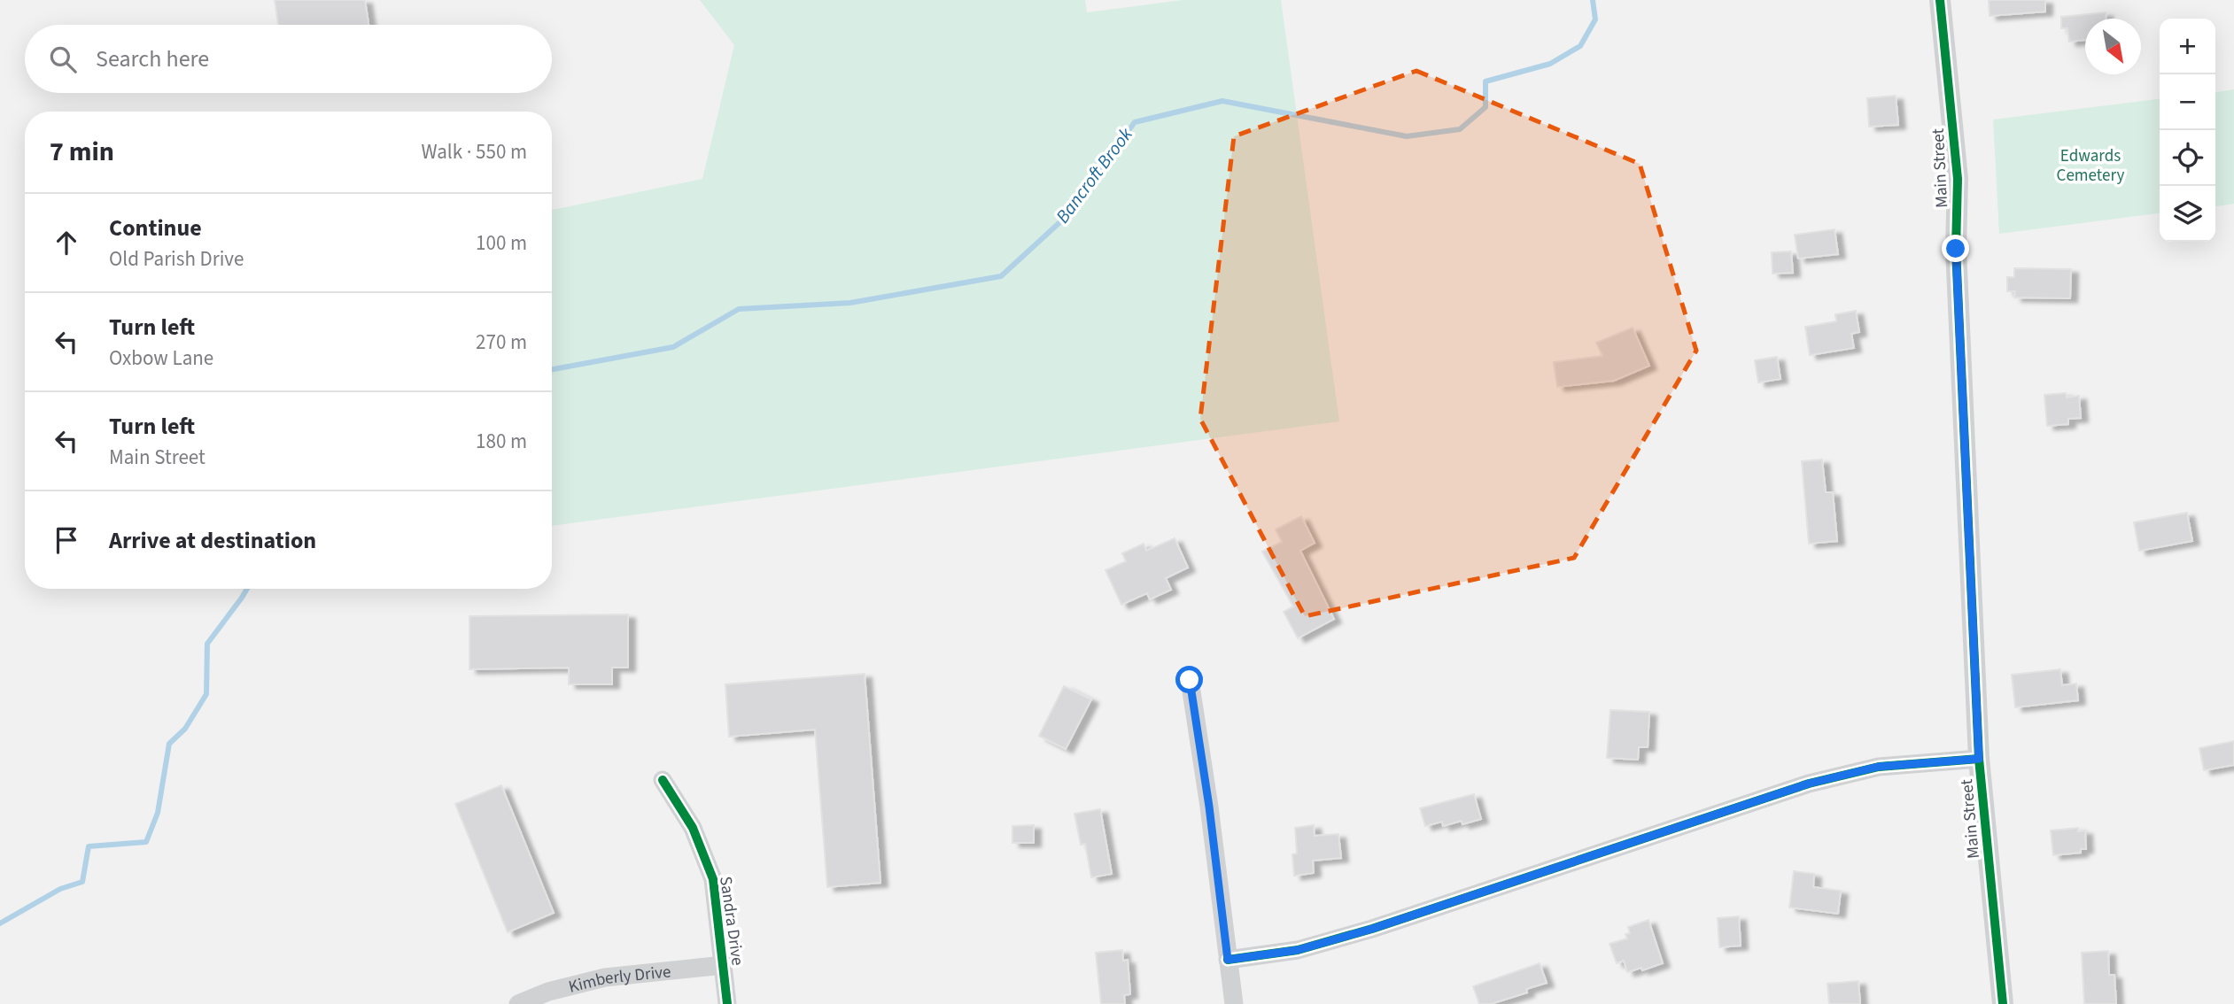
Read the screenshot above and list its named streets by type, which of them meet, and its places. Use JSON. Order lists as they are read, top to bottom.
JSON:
{
  "streets": {
    "street": ["Main Street", "Sandra Drive", "Kimberly Drive"]
  },
  "crossings": [
    ["Sandra Drive", "Kimberly Drive"]
  ],
  "water": ["Bancroft Brook"],
  "parks": ["Edwards Cemetery"],
  "north": "bottom right",
  "page": {
    "map_buttons": ["+", "−"],
    "search": "Search here",
    "heading": ["7 min", "Walk · 550 m"],
    "list": [
      ["Continue", "Old Parish Drive", "100 m"],
      ["Turn left", "Oxbow Lane", "270 m"],
      ["Turn left", "Main Street", "180 m"],
      "Arrive at destination"
    ]
  }
}
